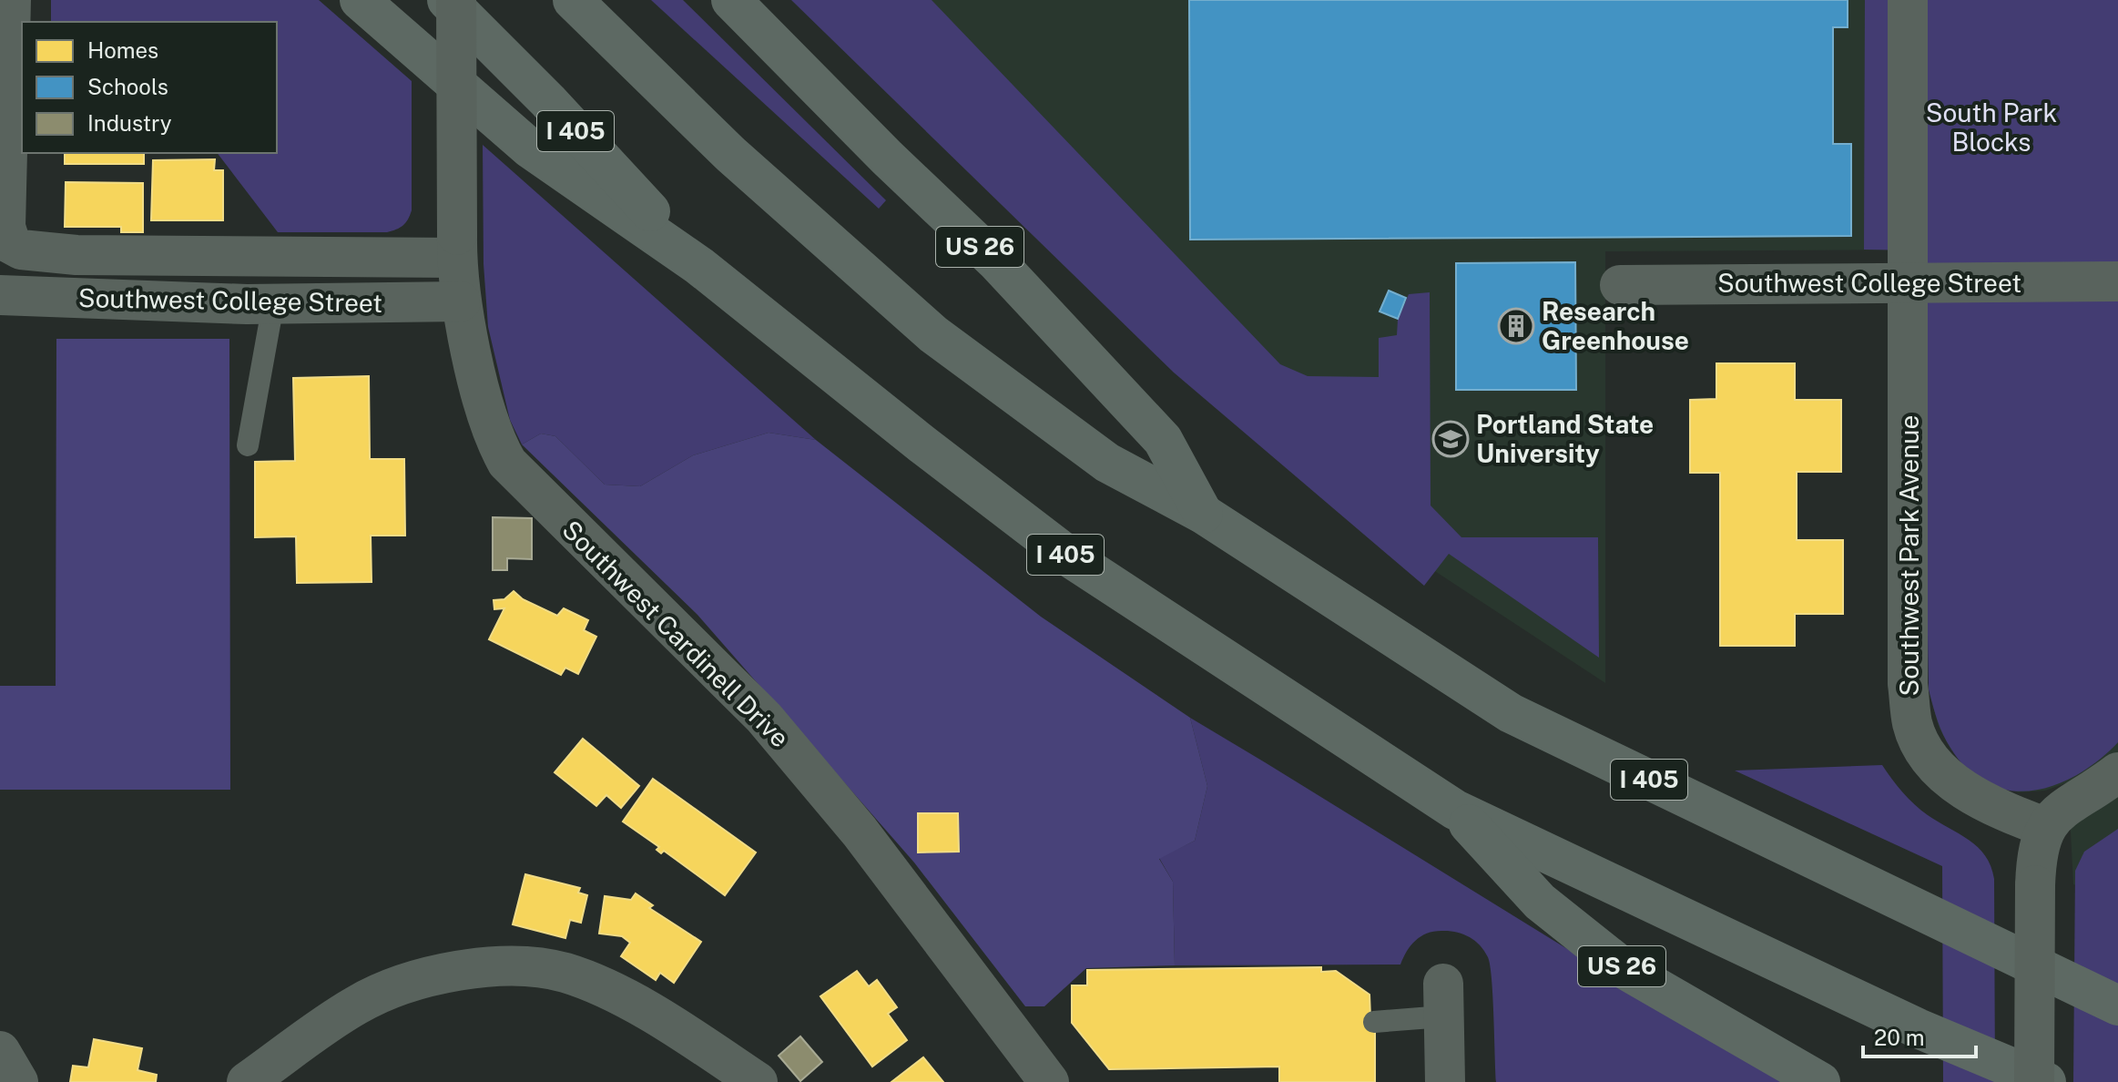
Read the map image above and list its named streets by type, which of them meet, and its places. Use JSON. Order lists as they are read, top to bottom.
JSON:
{
  "streets": {
    "highway": ["I 405", "US 26"],
    "street": ["Southwest College Street", "Southwest Park Avenue", "Southwest Cardinell Drive"]
  },
  "crossings": [
    ["I 405", "US 26"],
    ["Southwest College Street", "Southwest Park Avenue"],
    ["Southwest College Street", "Southwest Cardinell Drive"]
  ],
  "parks": ["South Park Blocks"],
  "places": {
    "building": ["Research Greenhouse"],
    "school or university": ["Portland State University"]
  },
  "legend": ["Homes", "Schools", "Industry"],
  "scale_bar": "20 m"
}
